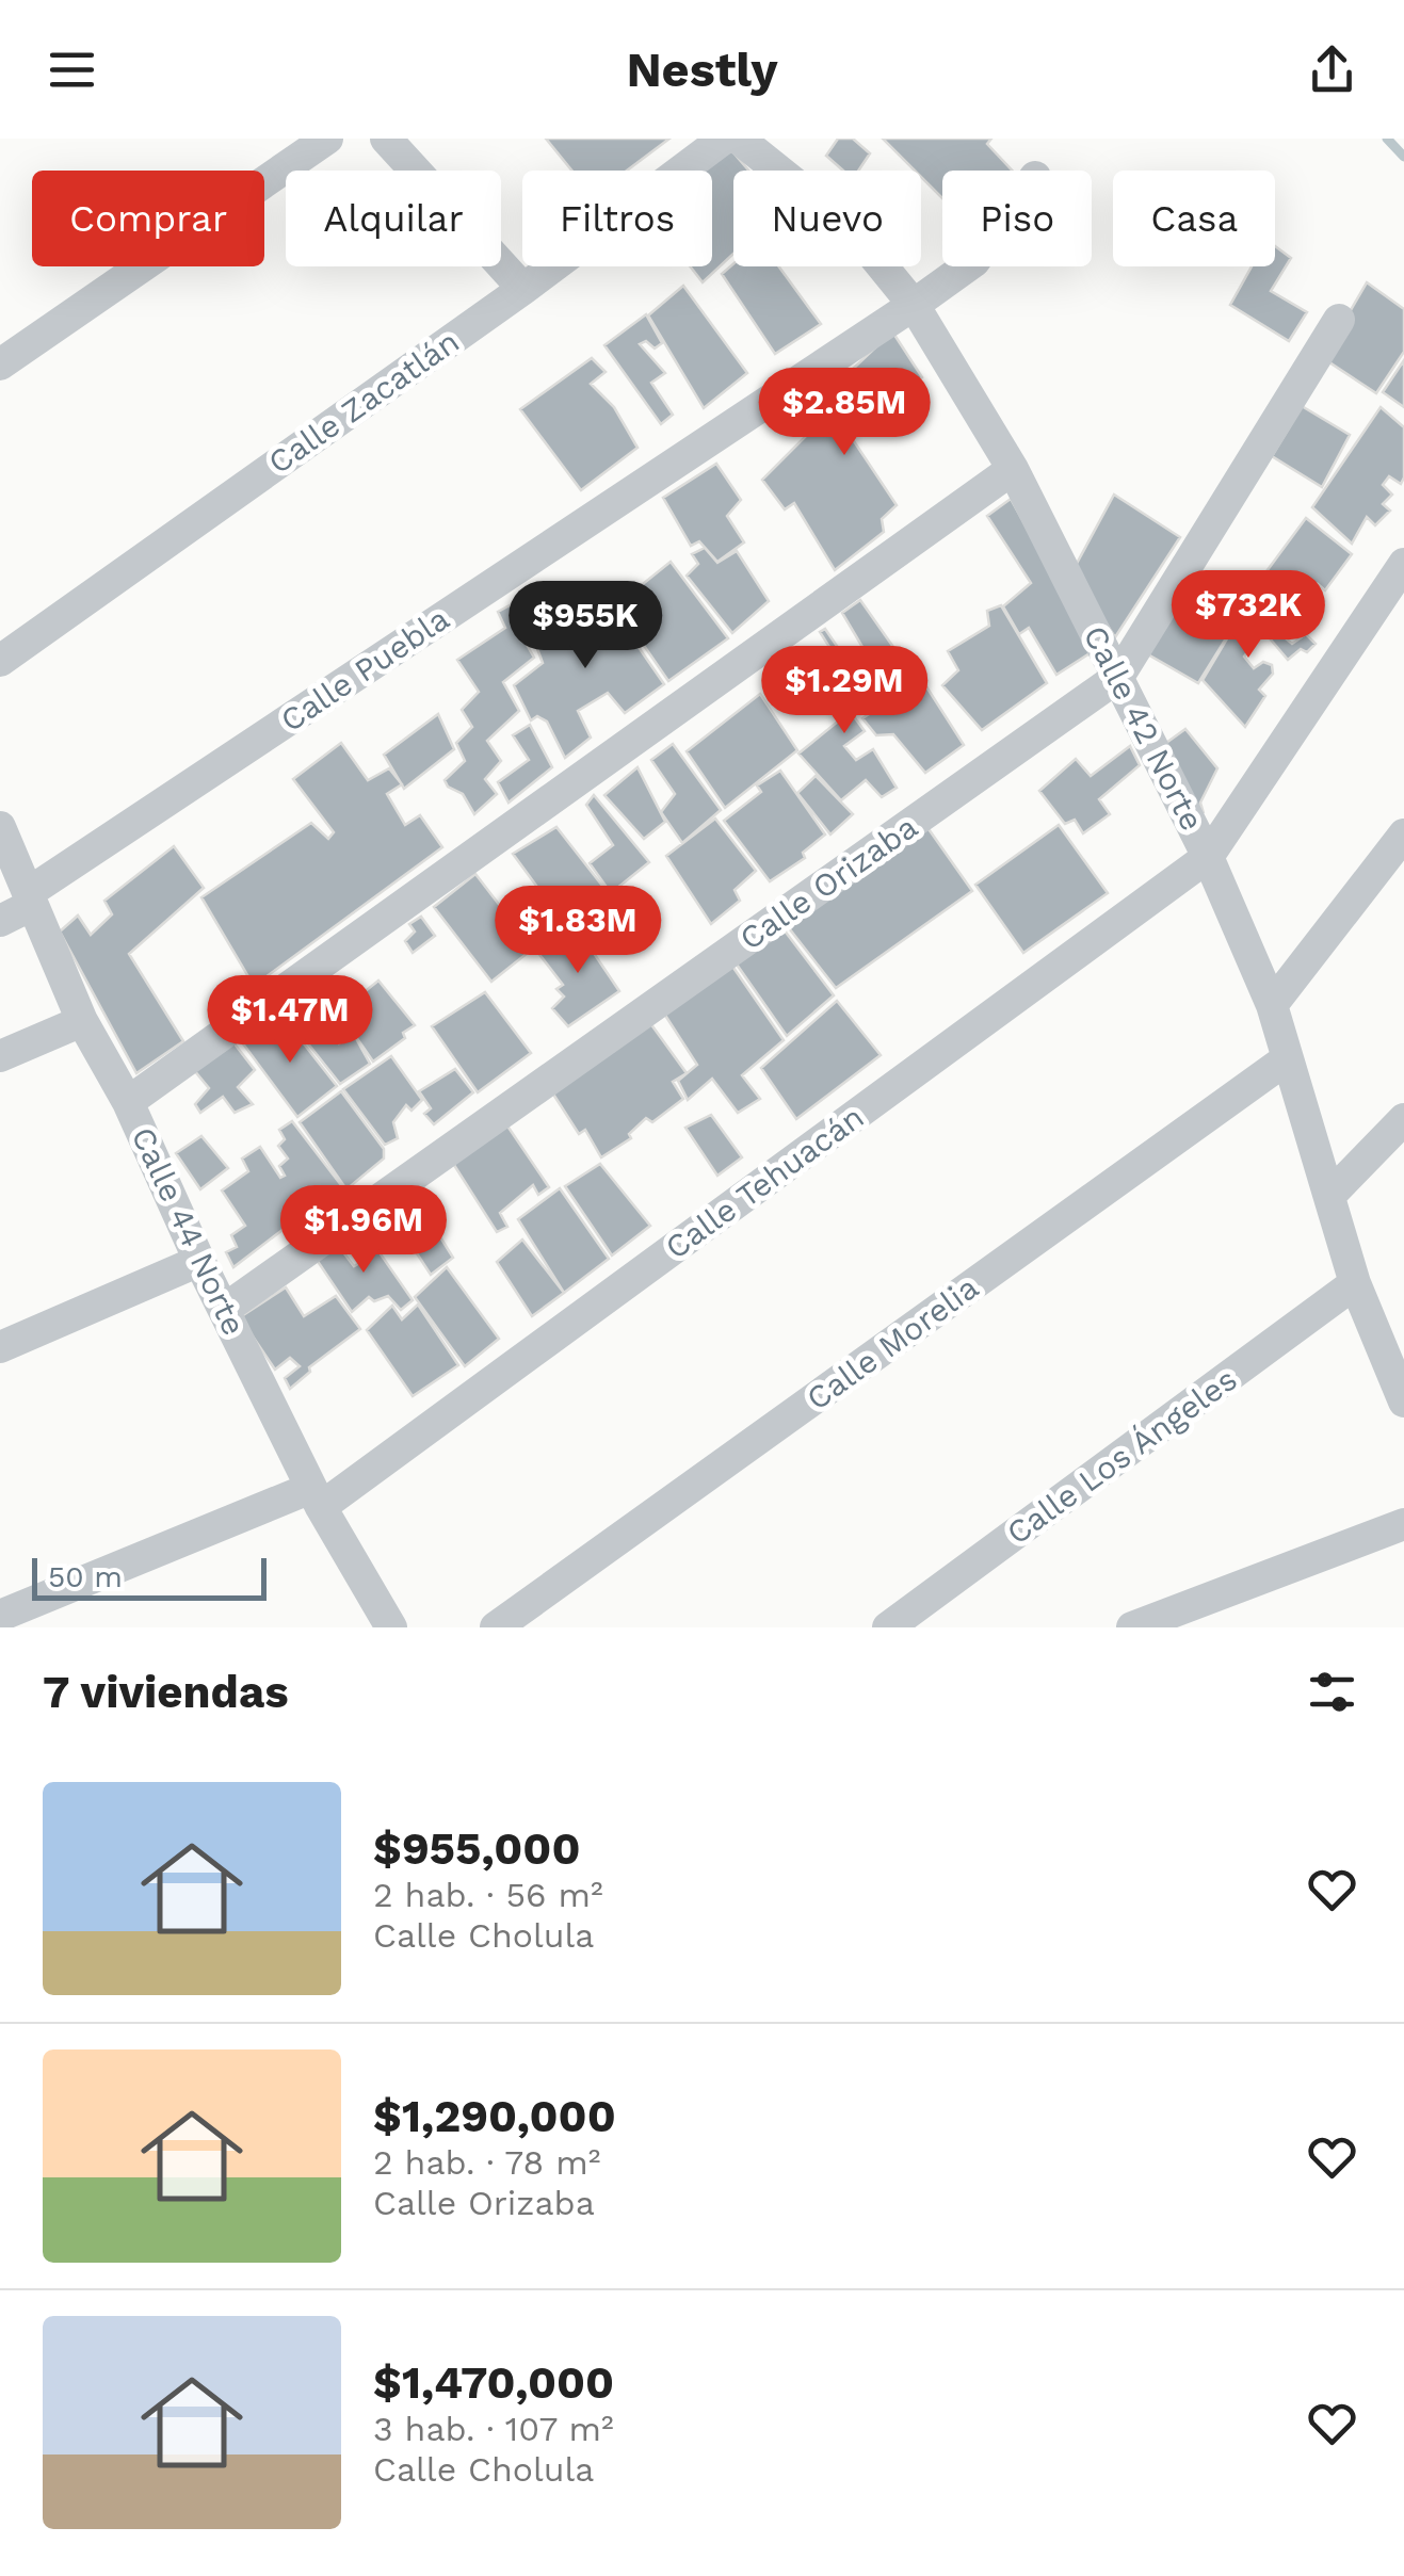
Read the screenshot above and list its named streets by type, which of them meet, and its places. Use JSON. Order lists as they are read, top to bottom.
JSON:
{
  "streets": {
    "street": [
      "Calle Zacatlán",
      "Calle Puebla",
      "Calle 42 Norte",
      "Calle Orizaba",
      "Calle Tehuacán",
      "Calle 44 Norte",
      "Calle Morelia",
      "Calle Los Ángeles"
    ]
  },
  "crossings": [
    ["Calle Puebla", "Calle 42 Norte"],
    ["Calle Puebla", "Calle 44 Norte"],
    ["Calle 42 Norte", "Calle Orizaba"],
    ["Calle 42 Norte", "Calle Tehuacán"],
    ["Calle 42 Norte", "Calle Morelia"],
    ["Calle 42 Norte", "Calle Los Ángeles"],
    ["Calle Orizaba", "Calle 44 Norte"],
    ["Calle Tehuacán", "Calle 44 Norte"]
  ],
  "scale_bar": "50 m",
  "page": {
    "header": "Nestly",
    "chip": [
      "Comprar",
      "Alquilar",
      "Filtros",
      "Nuevo",
      "Piso",
      "Casa"
    ],
    "price": [
      "$2.85M",
      "$732K",
      "$955K",
      "$1.29M",
      "$1.83M",
      "$1.47M",
      "$1.96M"
    ],
    "scale": "50 m",
    "heading": "7 viviendas",
    "list": [
      {
        "name": "$955,000",
        "note": "2 hab. · 56 m² · Calle Cholula"
      },
      {
        "name": "$1,290,000",
        "note": "2 hab. · 78 m² · Calle Orizaba"
      },
      {
        "name": "$1,470,000",
        "note": "3 hab. · 107 m² · Calle Cholula"
      }
    ]
  }
}
